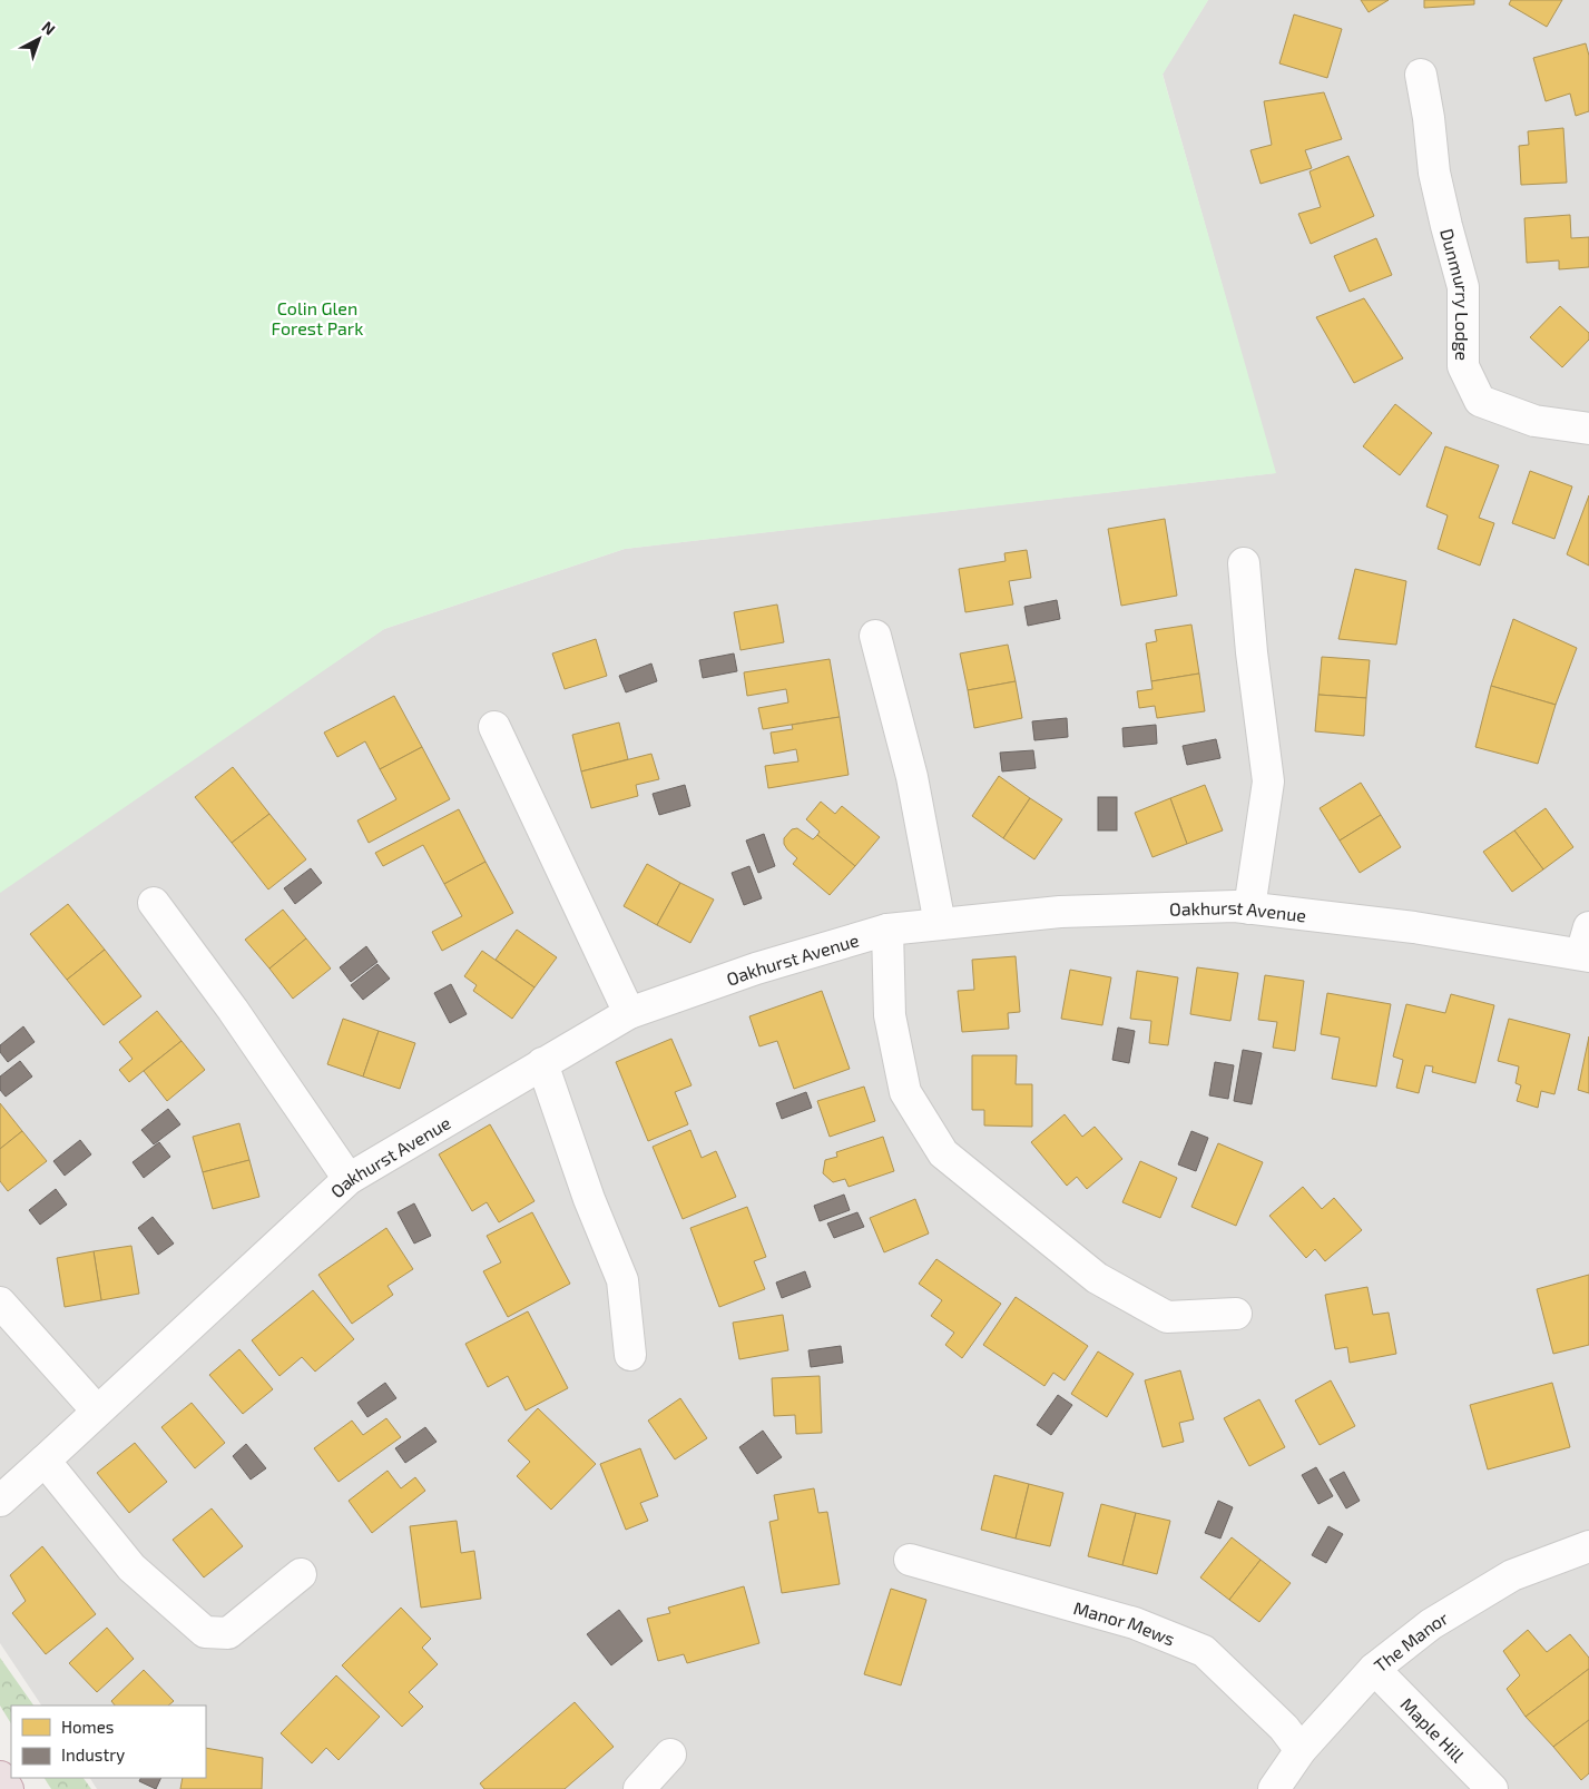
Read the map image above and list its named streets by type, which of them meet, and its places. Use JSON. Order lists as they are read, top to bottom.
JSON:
{
  "streets": {
    "street": [
      "Dunmurry Lodge",
      "Oakhurst Avenue",
      "Manor Mews",
      "The Manor",
      "Maple Hill"
    ]
  },
  "crossings": [
    ["Manor Mews", "The Manor"],
    ["The Manor", "Maple Hill"]
  ],
  "parks": ["Colin Glen Forest Park"],
  "legend": ["Homes", "Industry"],
  "north": "top right"
}
